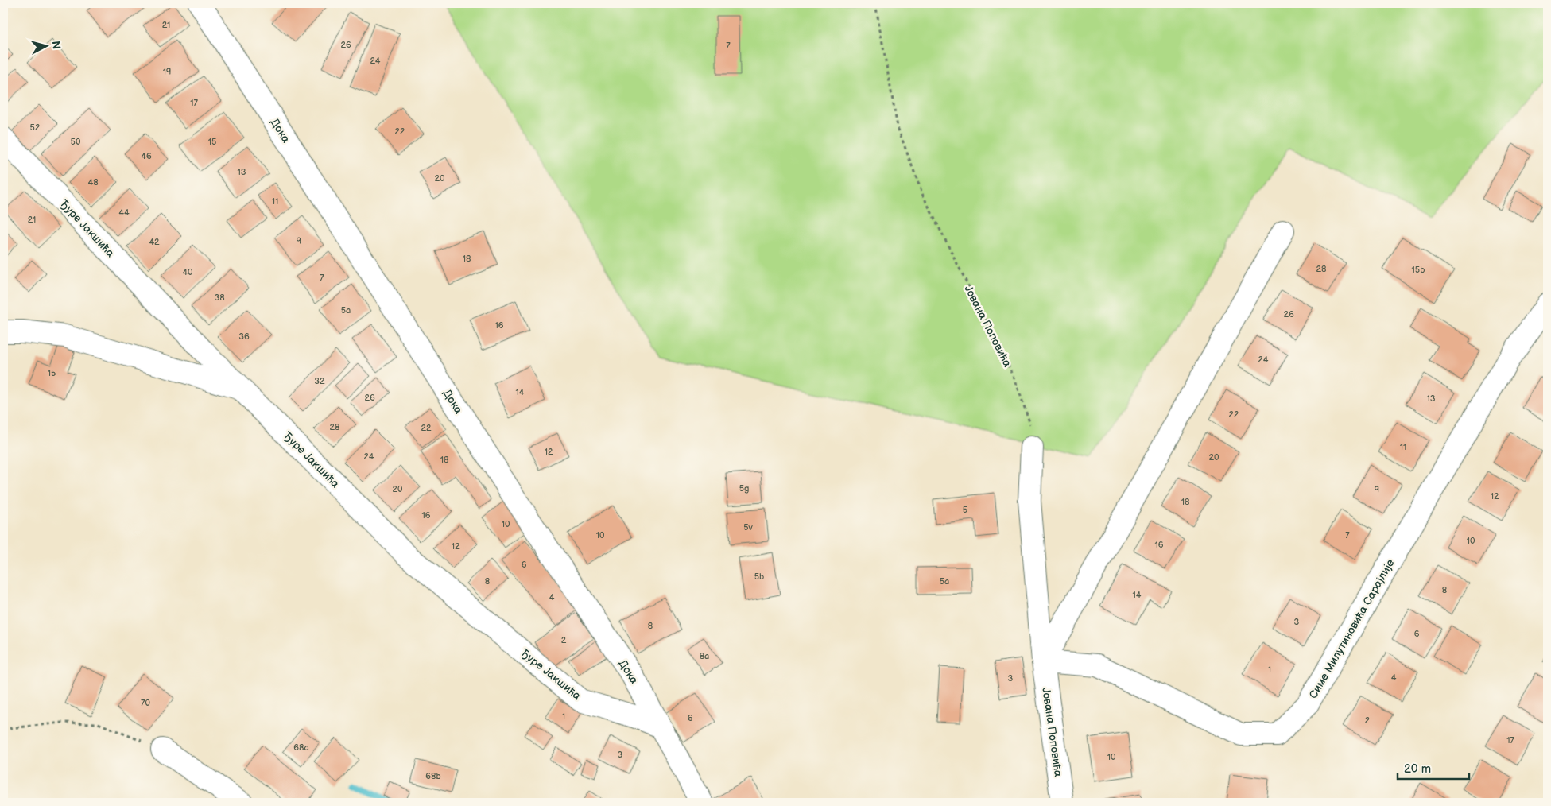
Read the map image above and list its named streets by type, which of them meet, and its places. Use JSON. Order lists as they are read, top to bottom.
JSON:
{
  "streets": {
    "street": [
      "Дока",
      "Ђуре Јакшића",
      "Јована Поповића",
      "Симе Милутиновића Сарајлије"
    ]
  },
  "crossings": [
    ["Дока", "Ђуре Јакшића"],
    ["Јована Поповића", "Симе Милутиновића Сарајлије"]
  ],
  "house_numbers": [
    "21",
    "26",
    "7",
    "24",
    "19",
    "17",
    "52",
    "22",
    "50",
    "15",
    "46",
    "13",
    "20",
    "48",
    "11",
    "44",
    "21",
    "9",
    "42",
    "18",
    "28",
    "15b",
    "40",
    "7",
    "38",
    "5a",
    "26",
    "16",
    "36",
    "24",
    "15",
    "32",
    "14",
    "26",
    "13",
    "22",
    "28",
    "22",
    "11",
    "12",
    "24",
    "20",
    "18",
    "5g",
    "20",
    "9",
    "12",
    "18",
    "5",
    "16",
    "10",
    "5v",
    "10",
    "7",
    "10",
    "16",
    "12",
    "6",
    "5b",
    "8",
    "5a",
    "8",
    "14",
    "4",
    "3",
    "8",
    "6",
    "2",
    "8a",
    "1",
    "4",
    "3",
    "70",
    "1",
    "6",
    "2",
    "17",
    "68a",
    "3",
    "10",
    "68b"
  ],
  "scale_bar": "20 m",
  "north": "right"
}
